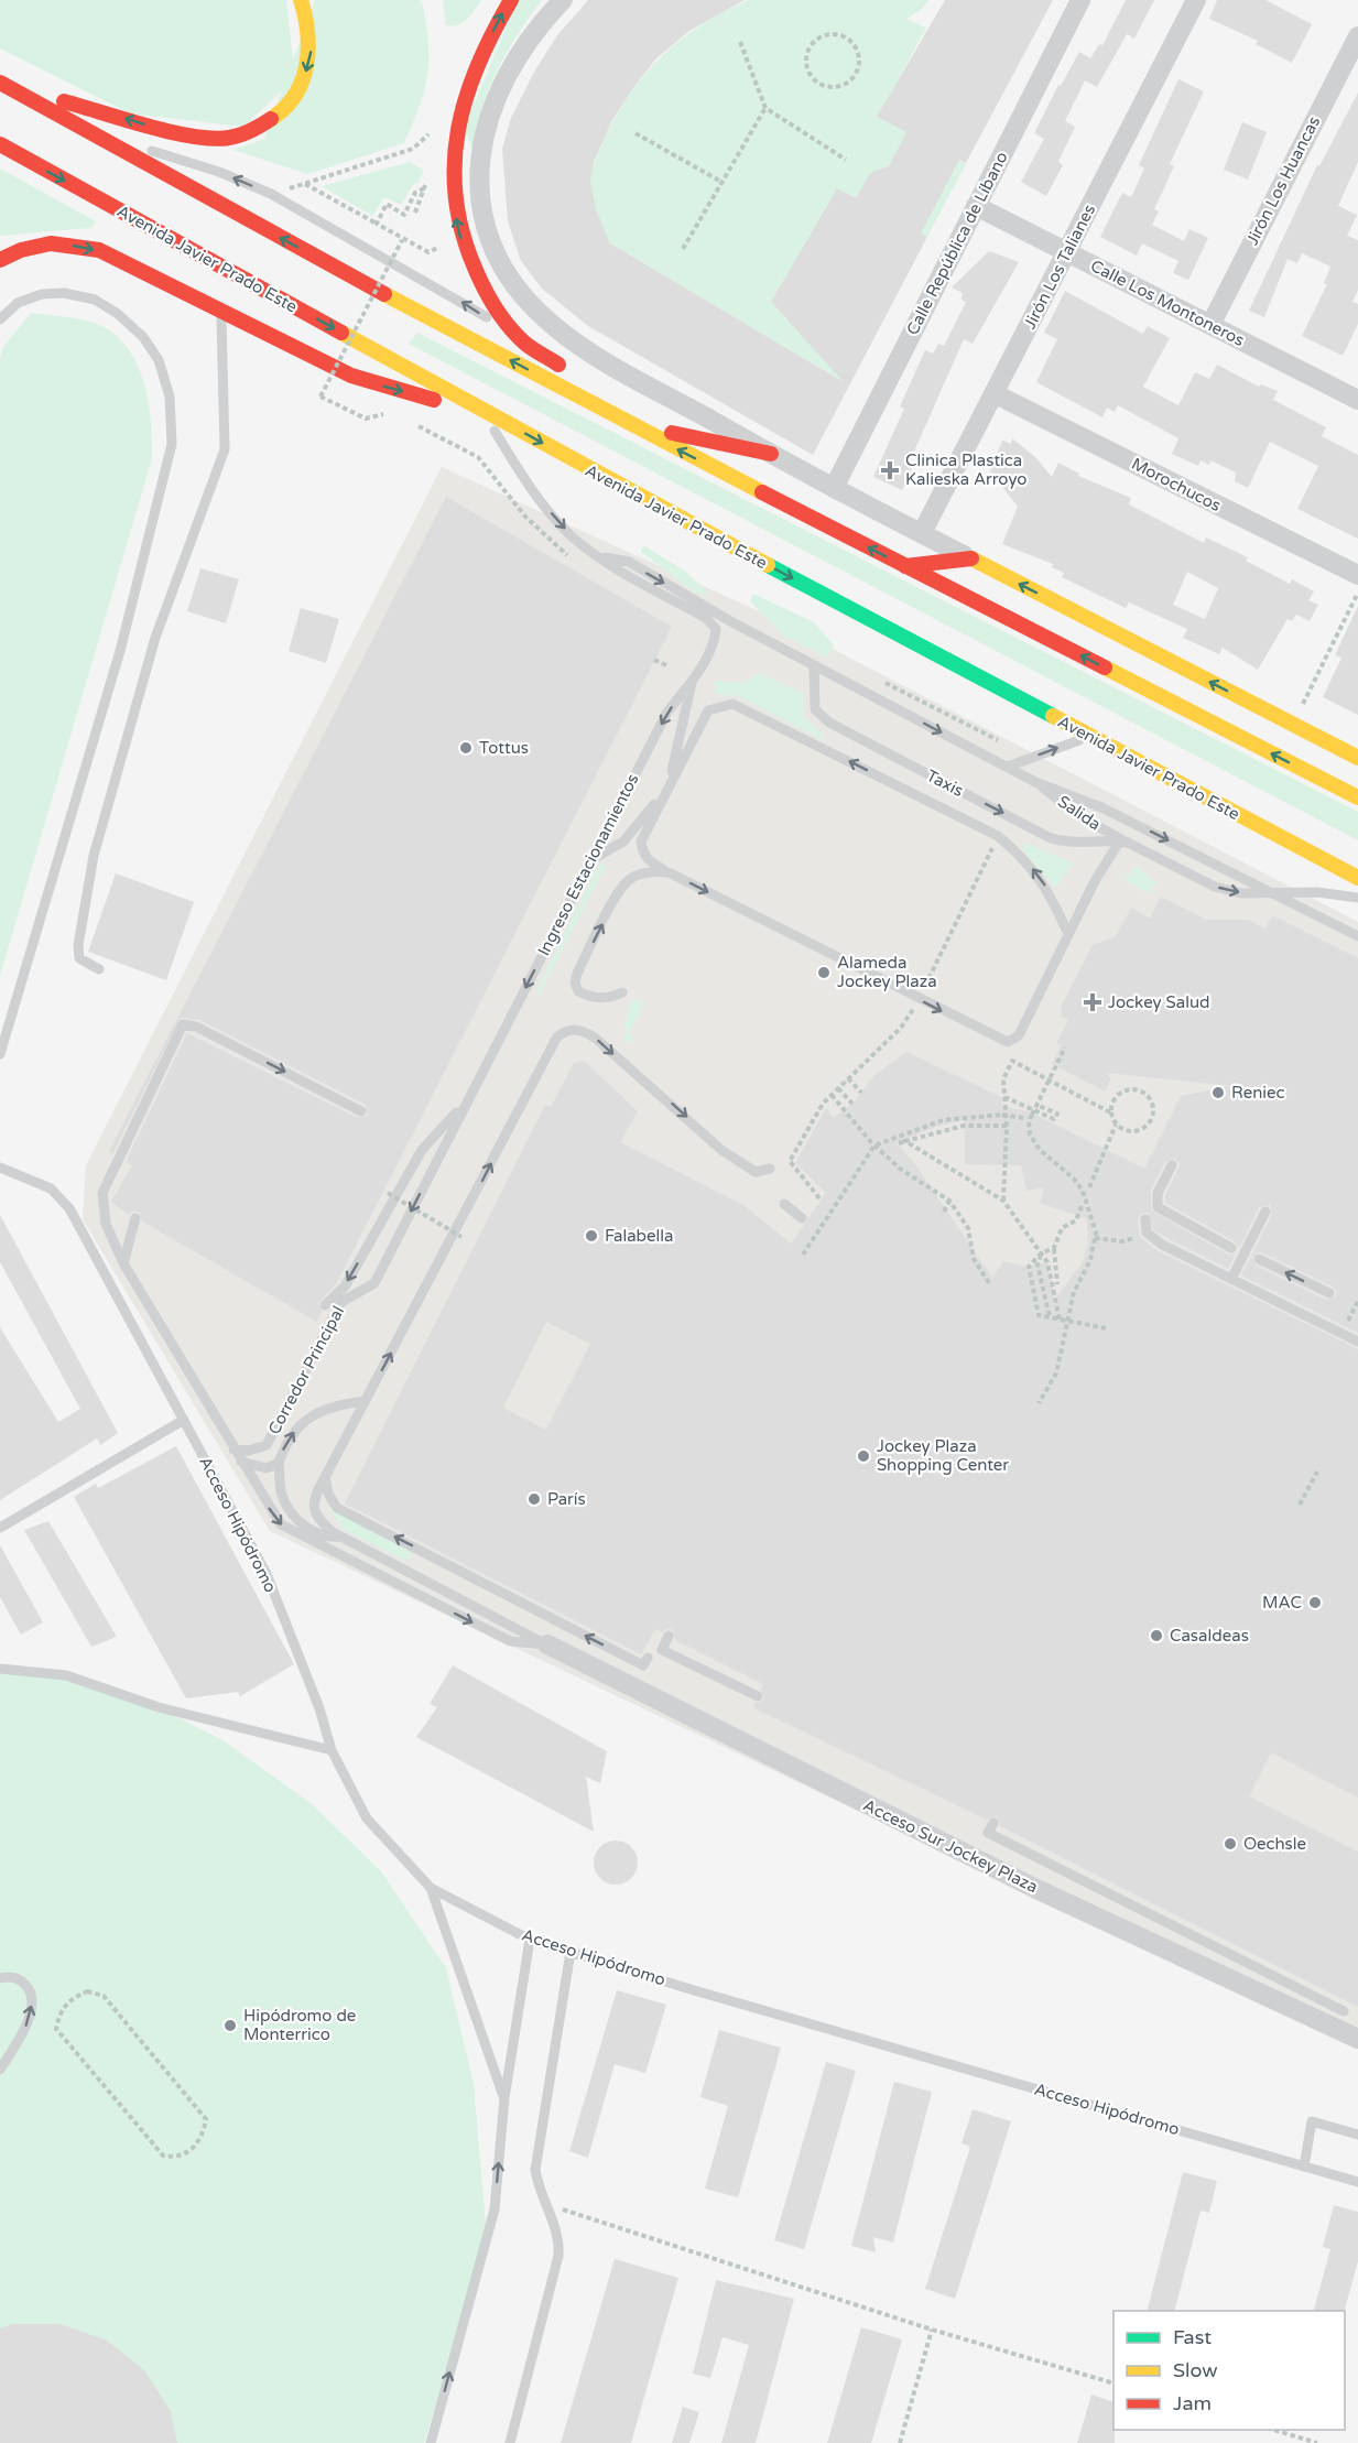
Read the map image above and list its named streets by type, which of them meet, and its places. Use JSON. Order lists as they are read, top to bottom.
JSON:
{
  "streets": {
    "main road": ["Avenida Javier Prado Este"],
    "street": [
      "Jirón Los Huancas",
      "Calle República de Líbano",
      "Jirón Los Talianes",
      "Calle Los Montoneros",
      "Morochucos",
      "Acceso Sur Jockey Plaza"
    ],
    "lane": [
      "Taxis",
      "Salida",
      "Ingreso Estacionamientos",
      "Corredor Principal",
      "Acceso Hipódromo"
    ]
  },
  "crossings": [
    ["Jirón Los Huancas", "Calle Los Montoneros"],
    ["Calle República de Líbano", "Calle Los Montoneros"],
    ["Jirón Los Talianes", "Calle Los Montoneros"],
    ["Jirón Los Talianes", "Morochucos"],
    ["Taxis", "Salida"],
    ["Ingreso Estacionamientos", "Corredor Principal"]
  ],
  "places": {
    "health": ["Clinica Plastica Kalieska Arroyo", "Jockey Salud"],
    "other": [
      "Tottus",
      "Alameda Jockey Plaza",
      "Reniec",
      "Falabella",
      "Jockey Plaza Shopping Center",
      "París",
      "MAC",
      "CasaIdeas",
      "Oechsle",
      "Hipódromo de Monterrico"
    ]
  },
  "legend": ["Fast", "Slow", "Jam"]
}
